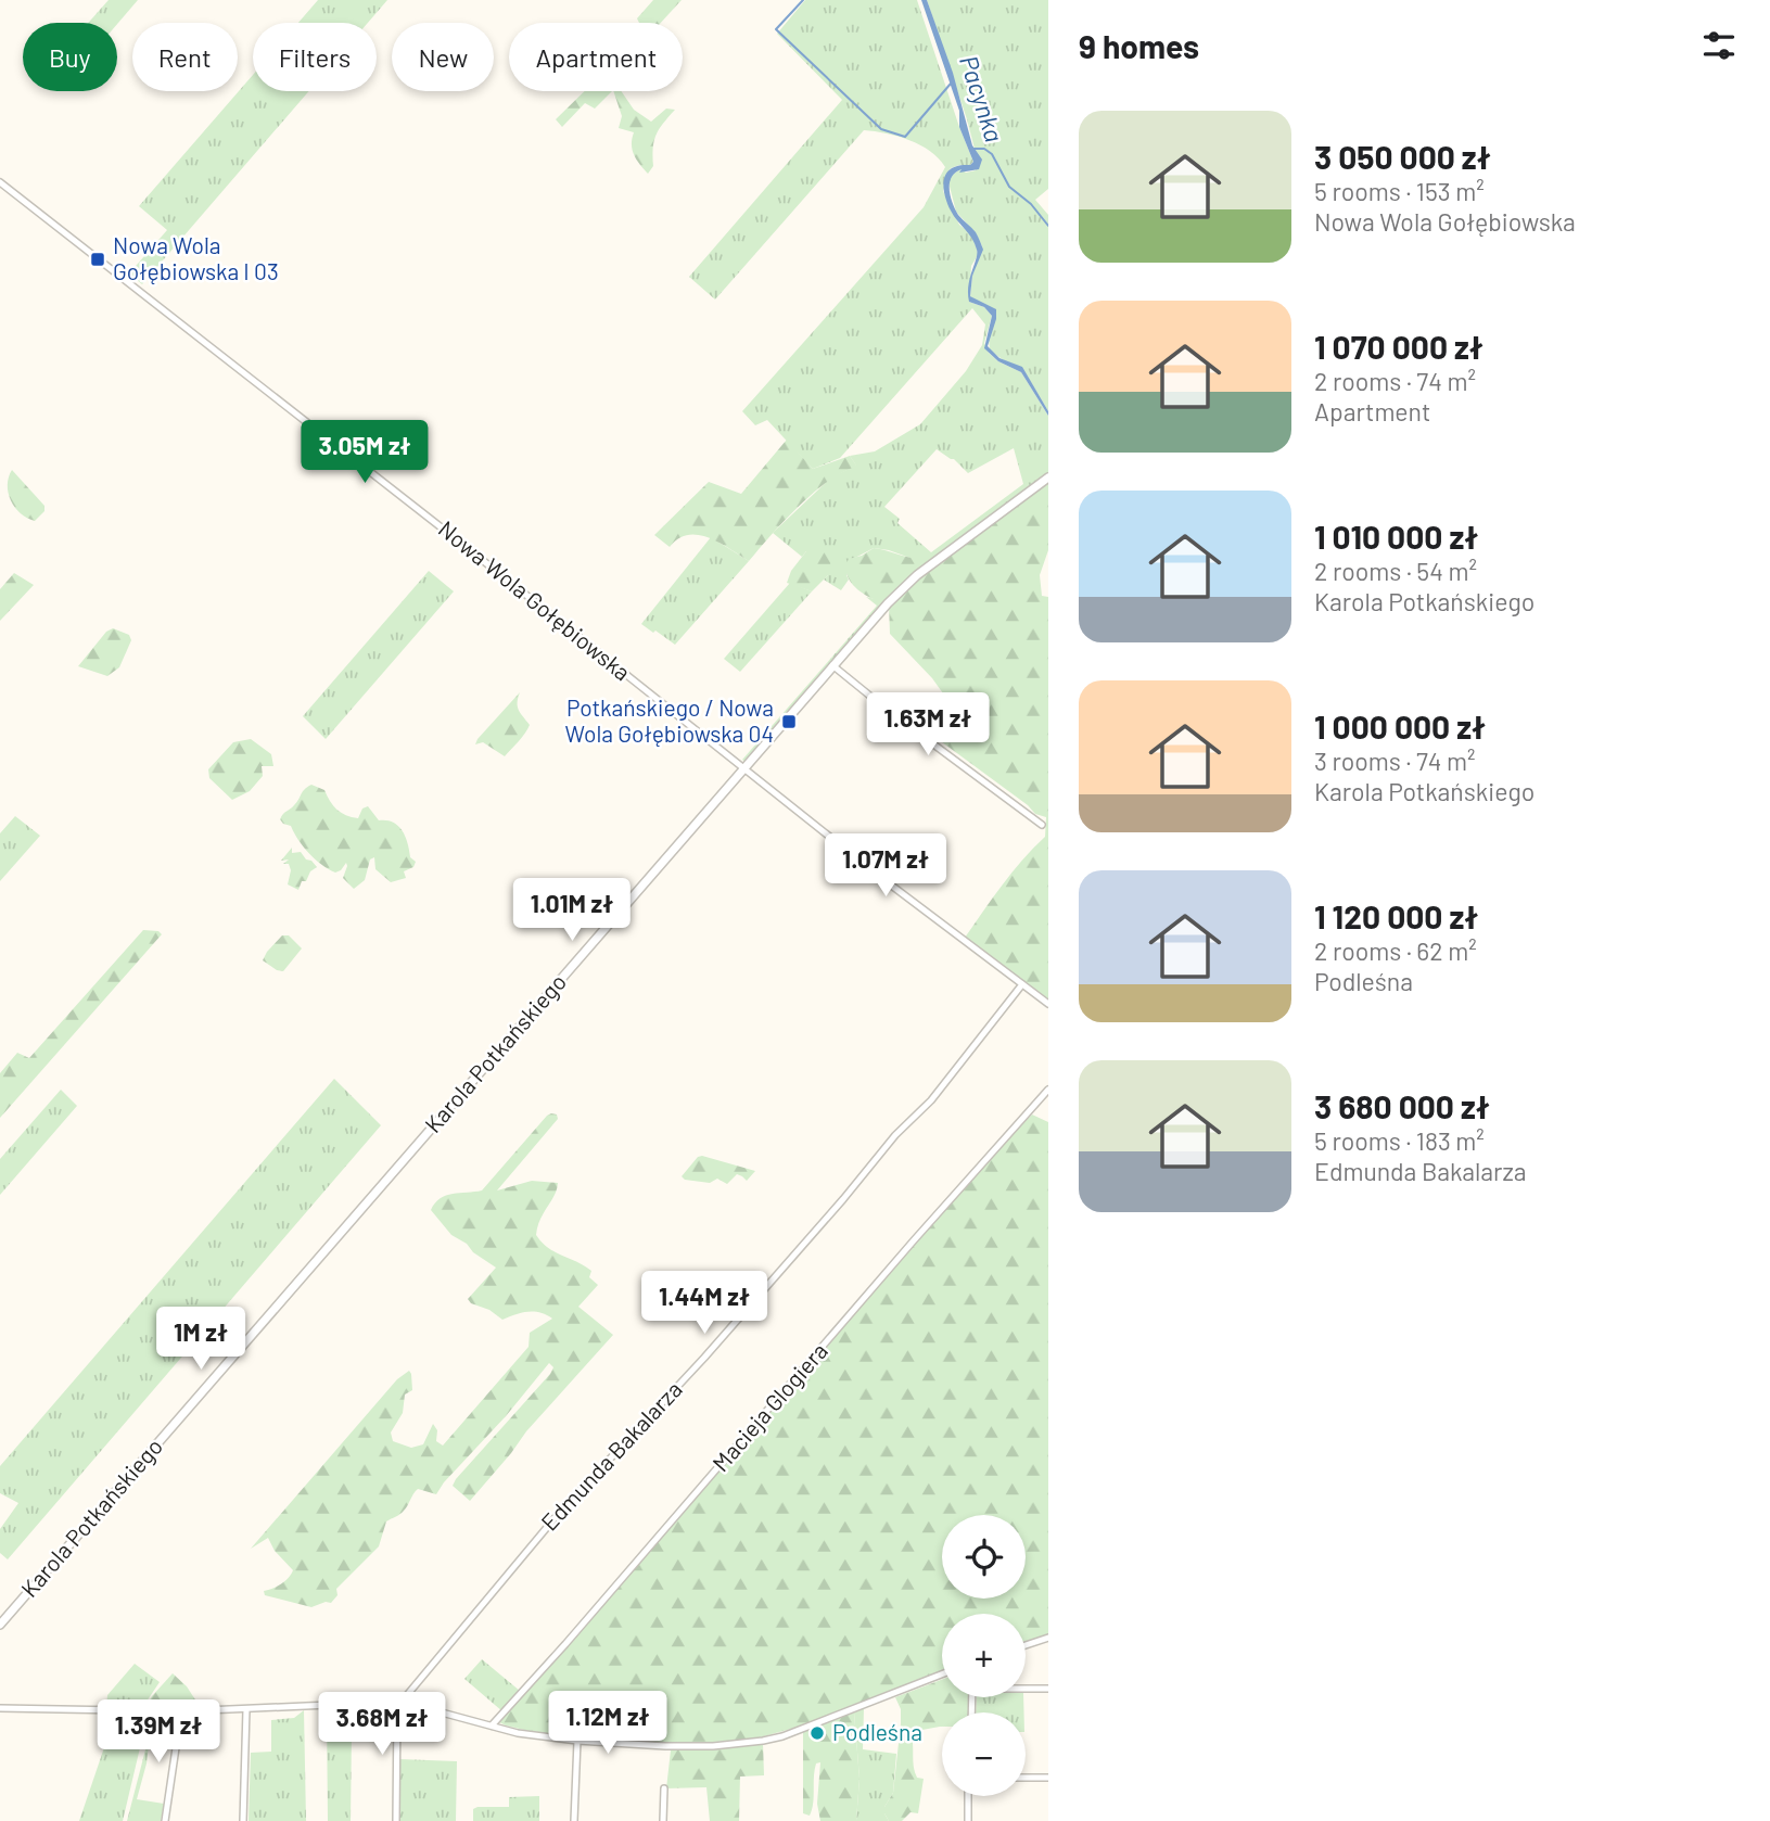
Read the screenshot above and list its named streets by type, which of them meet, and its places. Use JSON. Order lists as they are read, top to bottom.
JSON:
{
  "streets": {
    "street": [
      "Nowa Wola Gołębiowska",
      "Karola Potkańskiego",
      "Macieja Glogiera",
      "Edmunda Bakalarza"
    ]
  },
  "crossings": [
    ["Nowa Wola Gołębiowska", "Karola Potkańskiego"],
    ["Nowa Wola Gołębiowska", "Edmunda Bakalarza"]
  ],
  "water": ["Pacynka"],
  "places": {
    "transit": ["Nowa Wola Gołębiowska I 03", "Potkańskiego / Nowa Wola Gołębiowska 04"],
    "other": ["Podleśna"]
  },
  "page": {
    "heading": "9 homes",
    "chip": [
      "Buy",
      "Rent",
      "Filters",
      "New",
      "Apartment"
    ],
    "list": [
      {
        "name": "3 050 000 zł",
        "note": "5 rooms · 153 m² · Nowa Wola Gołębiowska"
      },
      {
        "name": "1 070 000 zł",
        "note": "2 rooms · 74 m² · Apartment"
      },
      {
        "name": "1 010 000 zł",
        "note": "2 rooms · 54 m² · Karola Potkańskiego"
      },
      {
        "name": "1 000 000 zł",
        "note": "3 rooms · 74 m² · Karola Potkańskiego"
      },
      {
        "name": "1 120 000 zł",
        "note": "2 rooms · 62 m² · Podleśna"
      },
      {
        "name": "3 680 000 zł",
        "note": "5 rooms · 183 m² · Edmunda Bakalarza"
      }
    ],
    "price": [
      "3.05M zł",
      "1.63M zł",
      "1.07M zł",
      "1.01M zł",
      "1.44M zł",
      "1M zł",
      "1.12M zł",
      "3.68M zł",
      "1.39M zł"
    ],
    "map_buttons": ["+", "−"]
  }
}
